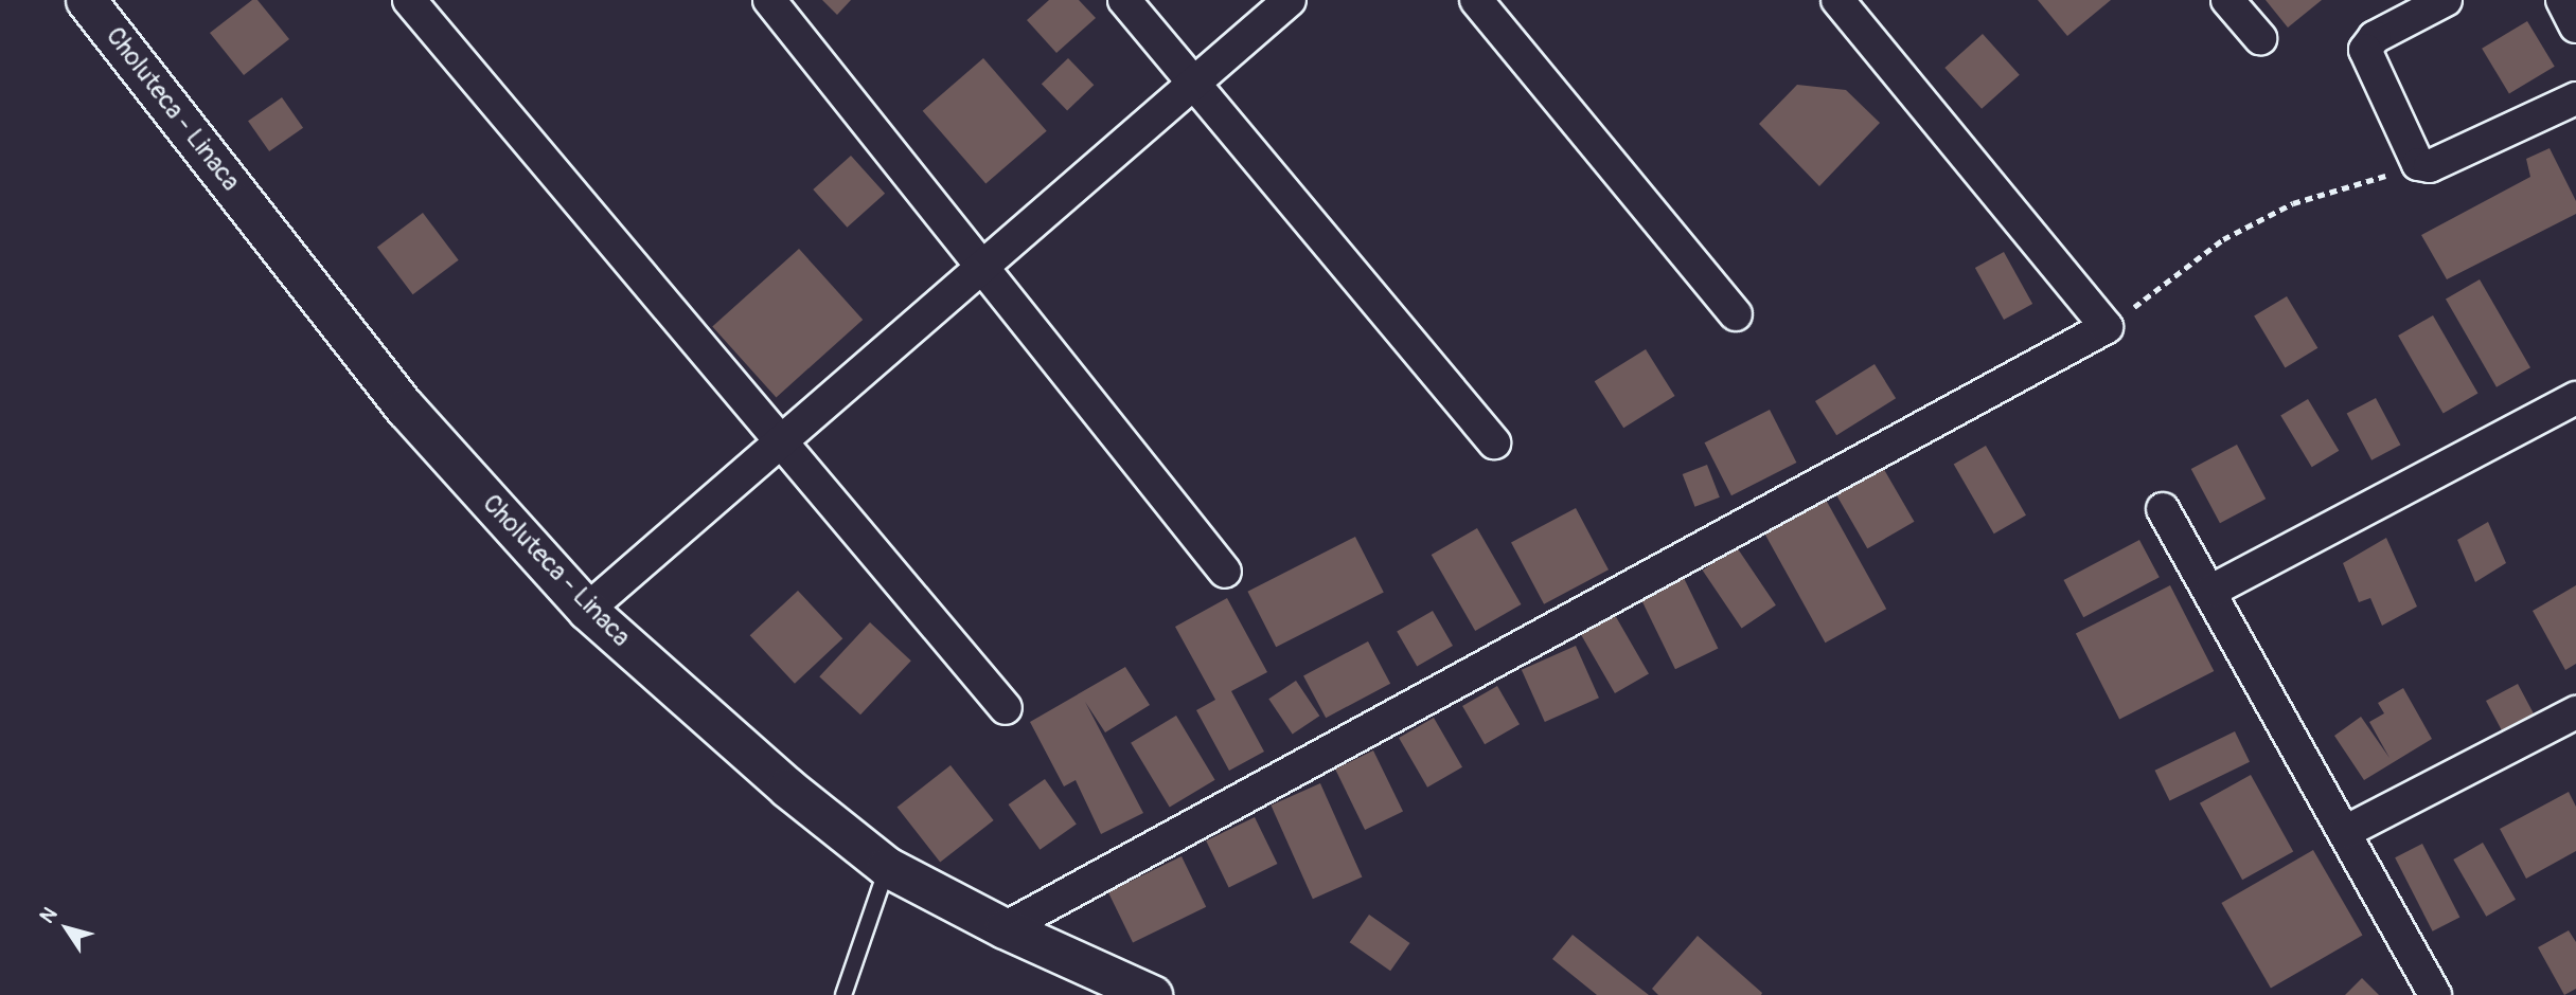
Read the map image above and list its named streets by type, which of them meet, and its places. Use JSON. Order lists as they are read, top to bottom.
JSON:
{
  "streets": {
    "street": ["Choluteca - Linaca"]
  },
  "north": "top left"
}
